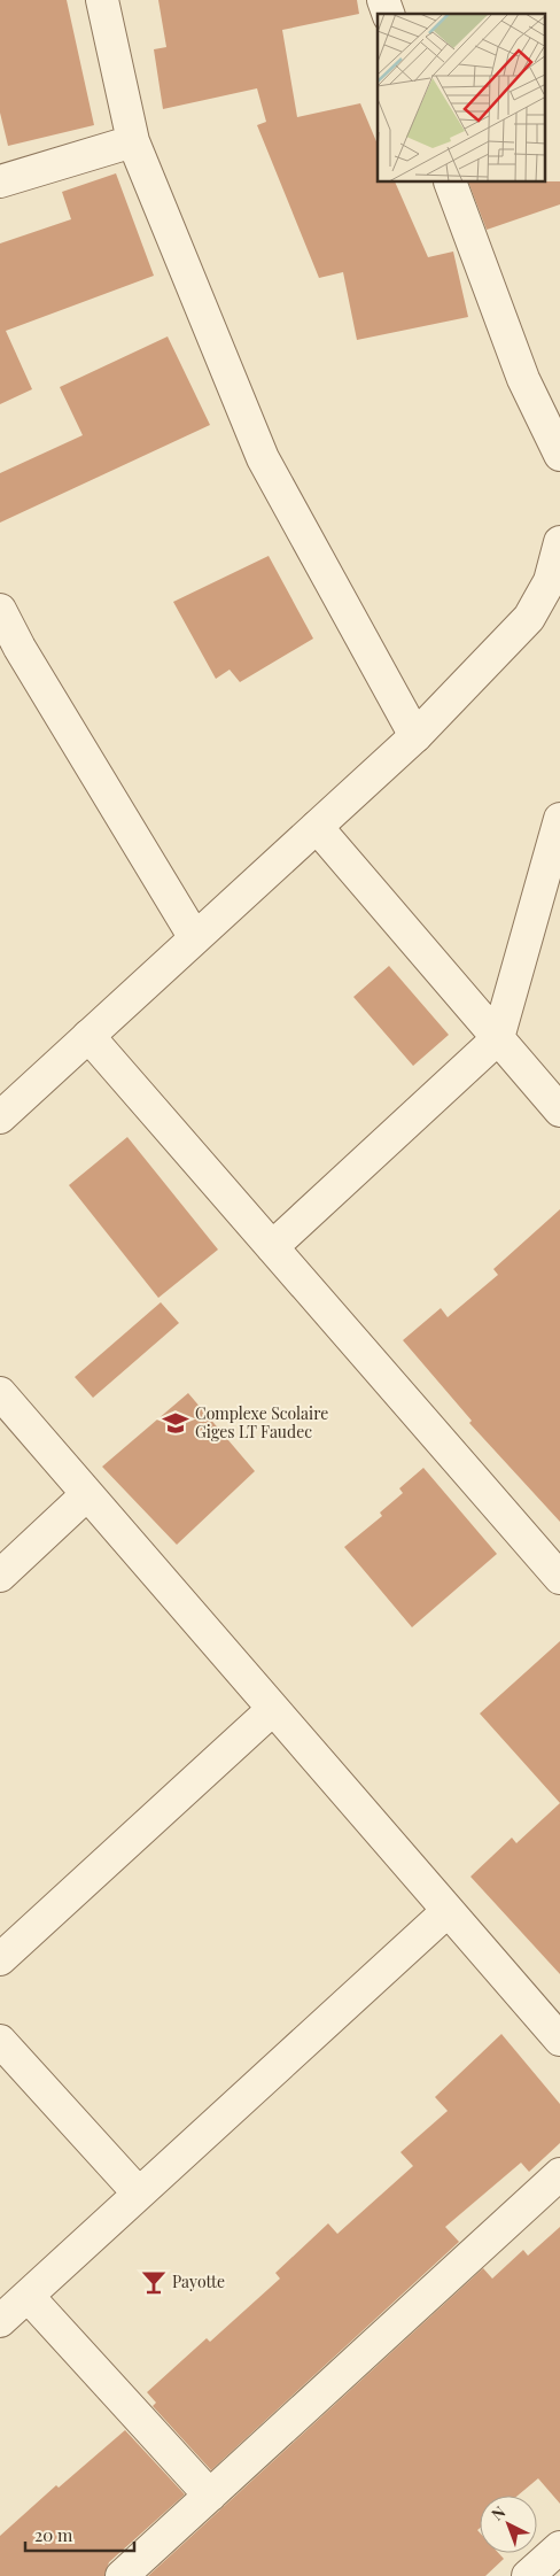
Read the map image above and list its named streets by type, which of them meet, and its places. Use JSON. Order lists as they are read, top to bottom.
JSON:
{
  "places": {
    "school or university": ["Complexe Scolaire Giges LT Faudec"],
    "bar": ["Payotte"]
  },
  "scale_bar": "20 m",
  "north": "top left"
}
